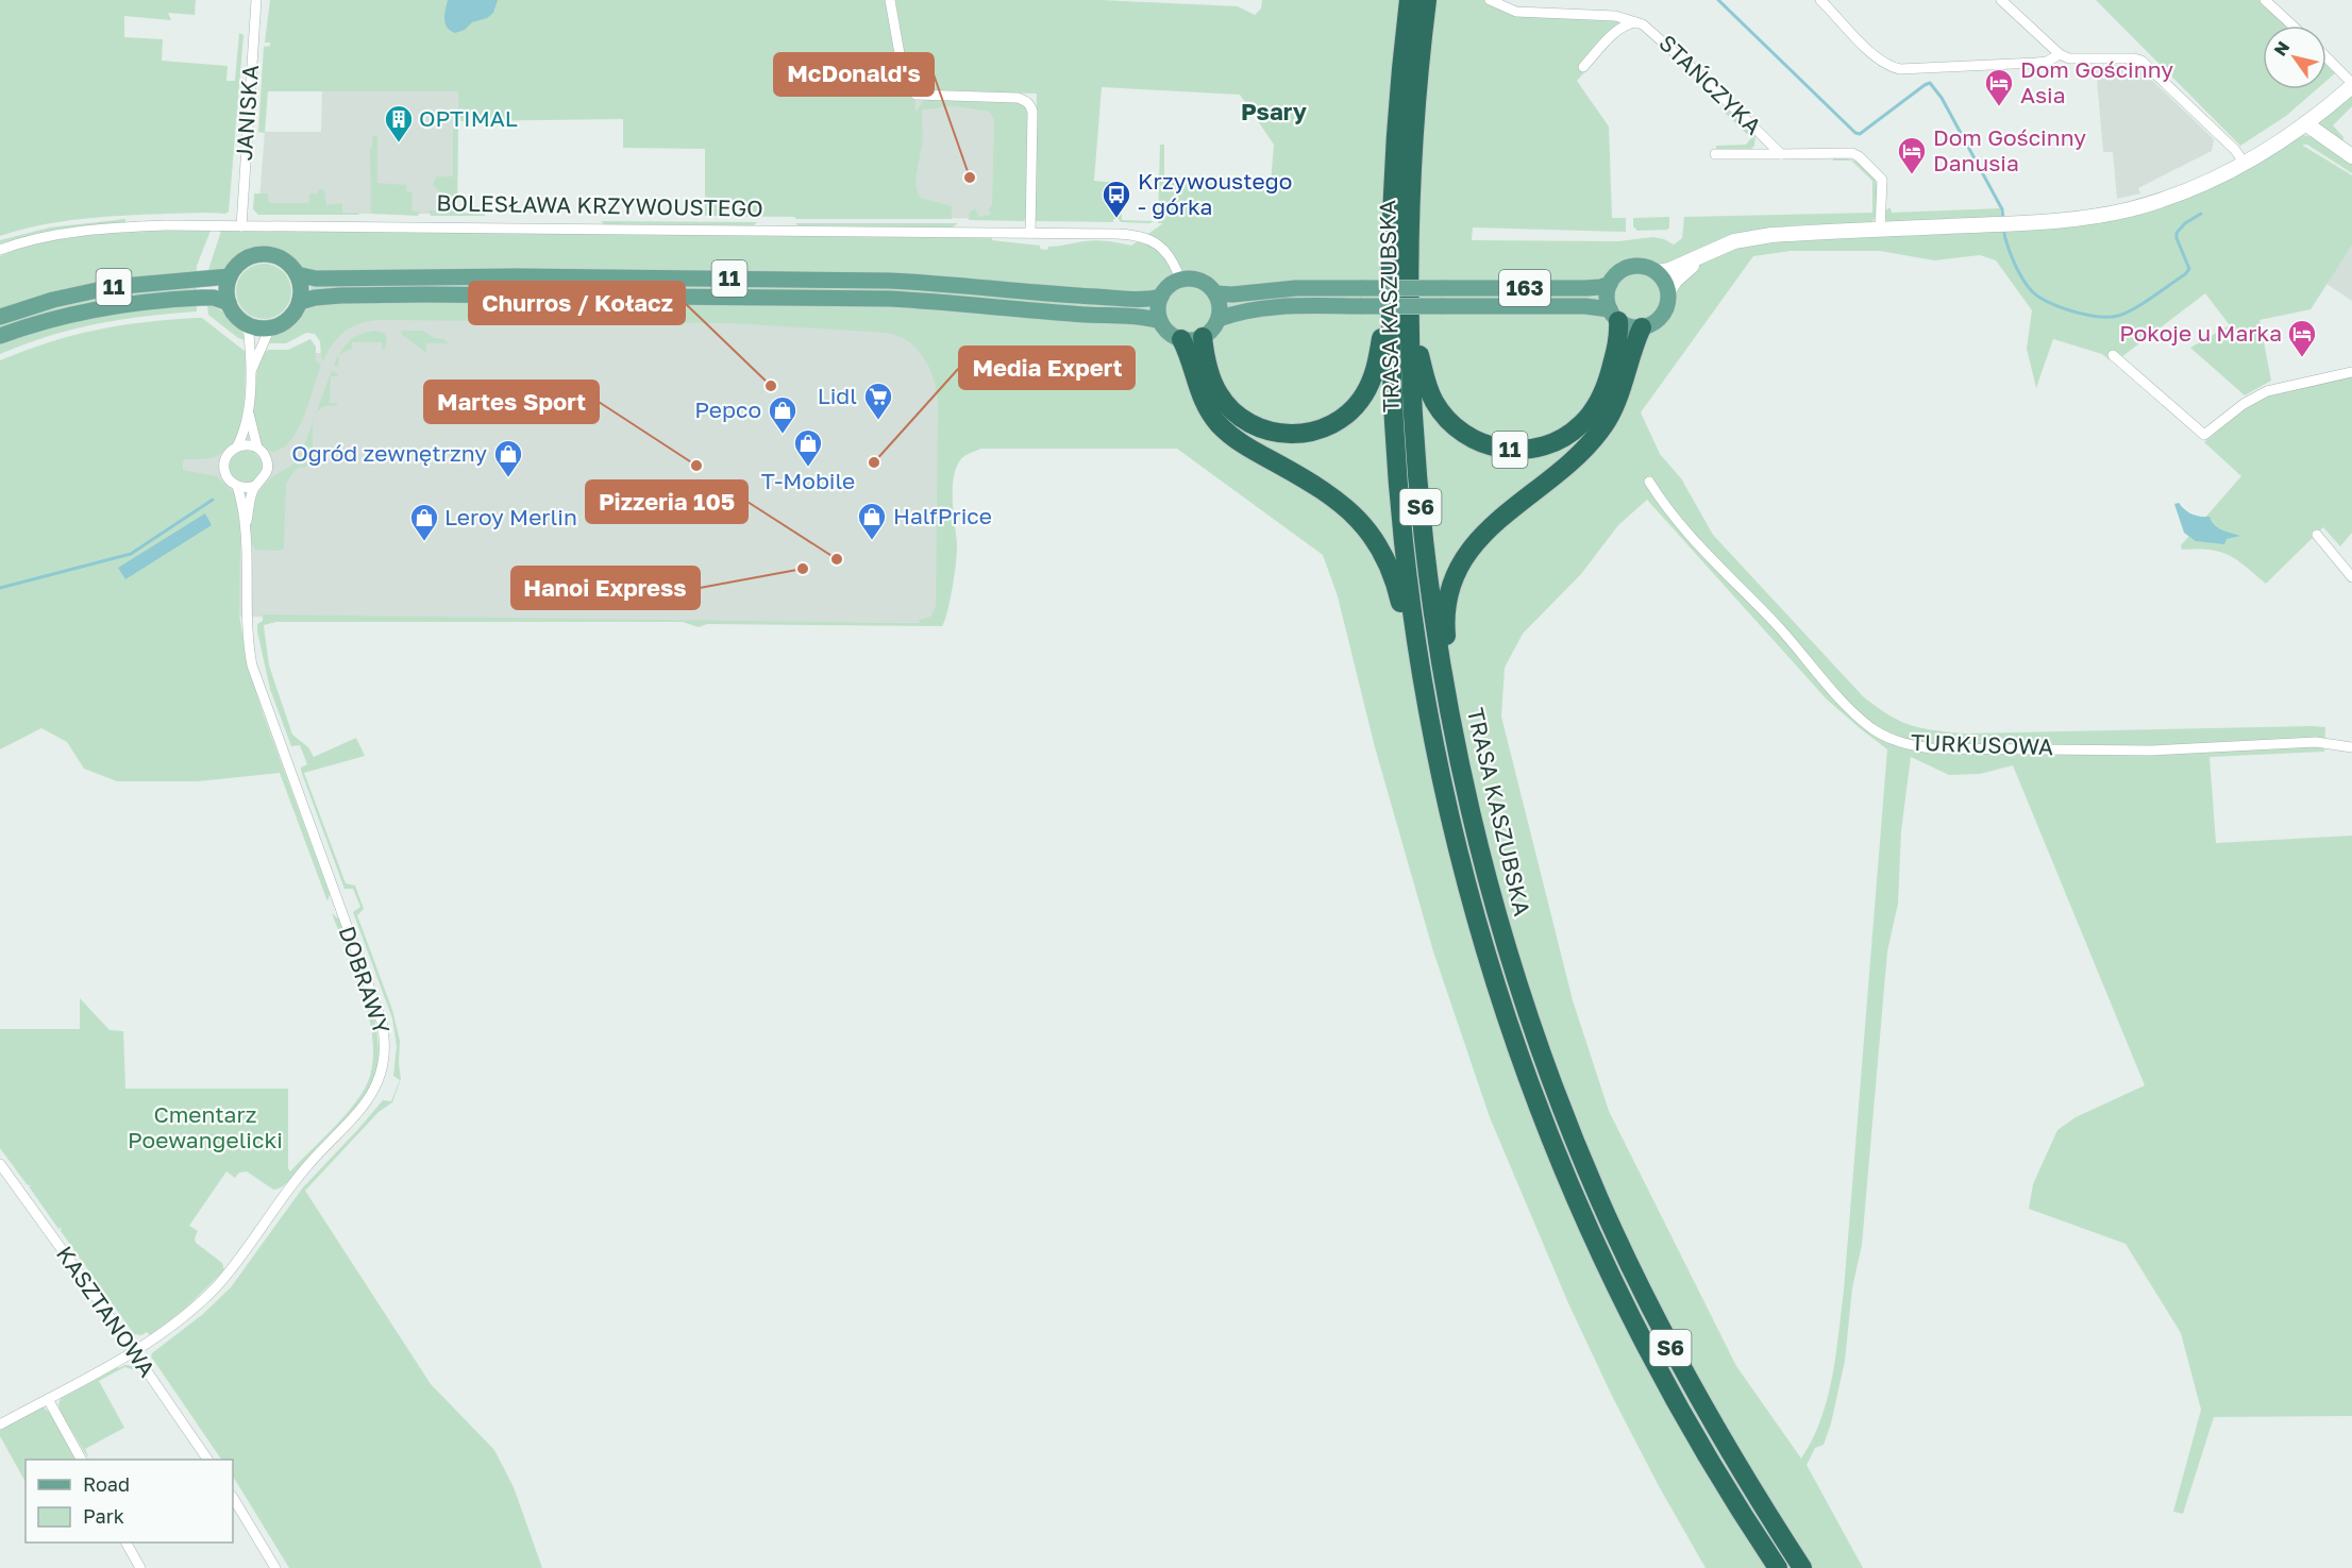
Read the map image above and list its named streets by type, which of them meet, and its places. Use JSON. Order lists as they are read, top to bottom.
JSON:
{
  "streets": {
    "highway": ["11", "TRASA KASZUBSKA", "S6"],
    "main road": ["163"],
    "street": [
      "STAŃCZYKA",
      "JANISKA",
      "BOLESŁAWA KRZYWOUSTEGO",
      "TURKUSOWA",
      "DOBRAWY",
      "KASZTANOWA"
    ]
  },
  "crossings": [
    ["STAŃCZYKA", "163"],
    ["JANISKA", "BOLESŁAWA KRZYWOUSTEGO"],
    ["BOLESŁAWA KRZYWOUSTEGO", "11"],
    ["BOLESŁAWA KRZYWOUSTEGO", "163"],
    ["11", "163"],
    ["11", "TRASA KASZUBSKA"],
    ["DOBRAWY", "KASZTANOWA"]
  ],
  "districts": ["Psary"],
  "parks": ["Cmentarz Poewangelicki"],
  "places": {
    "hotel": ["Dom Gościnny Asia", "Dom Gościnny Danusia", "Pokoje u Marka"],
    "building": ["OPTIMAL"],
    "other": [
      "McDonald's",
      "Churros / Kołacz",
      "Media Expert",
      "Martes Sport",
      "Pizzeria 105",
      "Hanoi Express"
    ],
    "bus stop": ["Krzywoustego - górka"],
    "supermarket": ["Lidl"],
    "shop": [
      "Pepco",
      "T-Mobile",
      "Ogród zewnętrzny",
      "HalfPrice",
      "Leroy Merlin"
    ]
  },
  "legend": ["Road", "Park"],
  "north": "top left"
}
